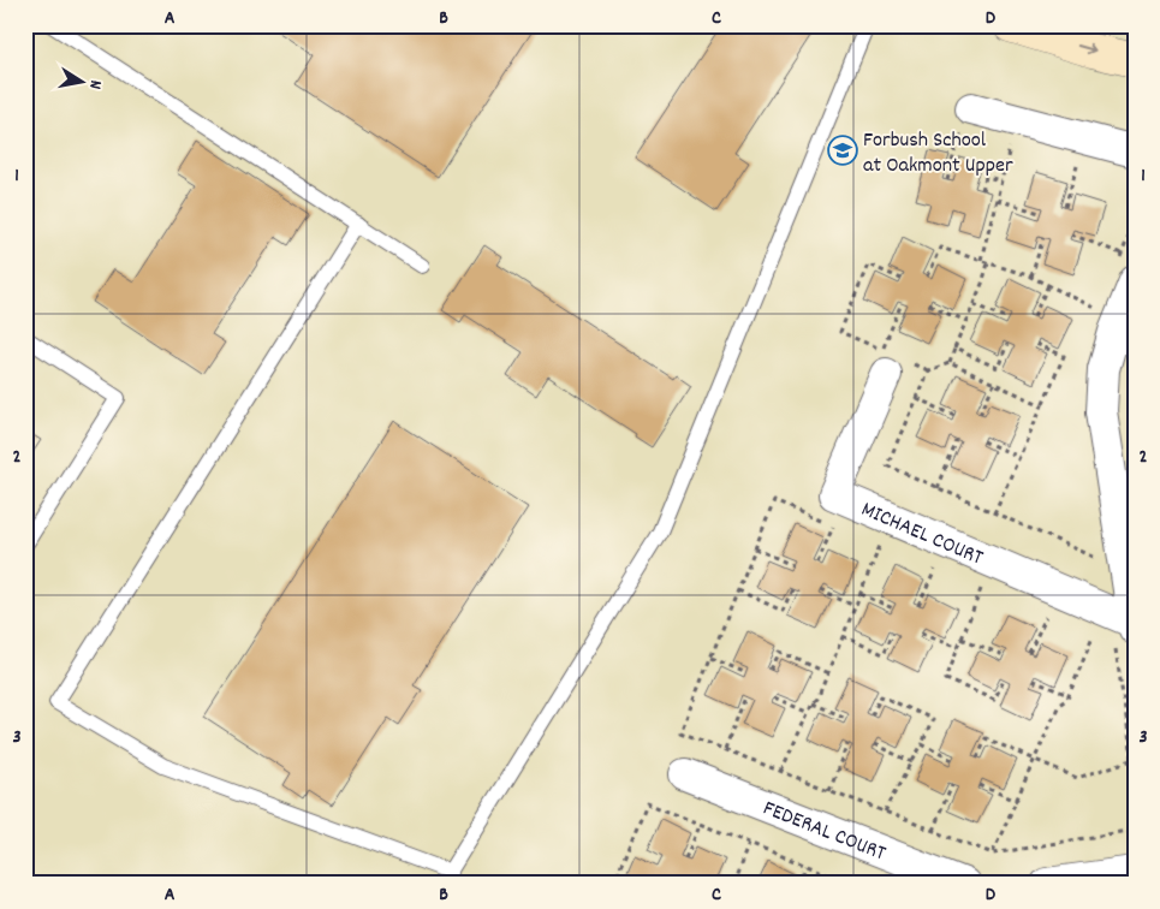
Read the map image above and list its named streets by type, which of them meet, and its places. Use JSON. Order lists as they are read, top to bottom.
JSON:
{
  "streets": {
    "street": ["MICHAEL COURT", "FEDERAL COURT"]
  },
  "places": {
    "school or university": ["Forbush School at Oakmont Upper"]
  },
  "north": "right",
  "grid": {
    "columns": [
      "A",
      "B",
      "C",
      "D"
    ],
    "rows": ["1", "2", "3"]
  }
}
